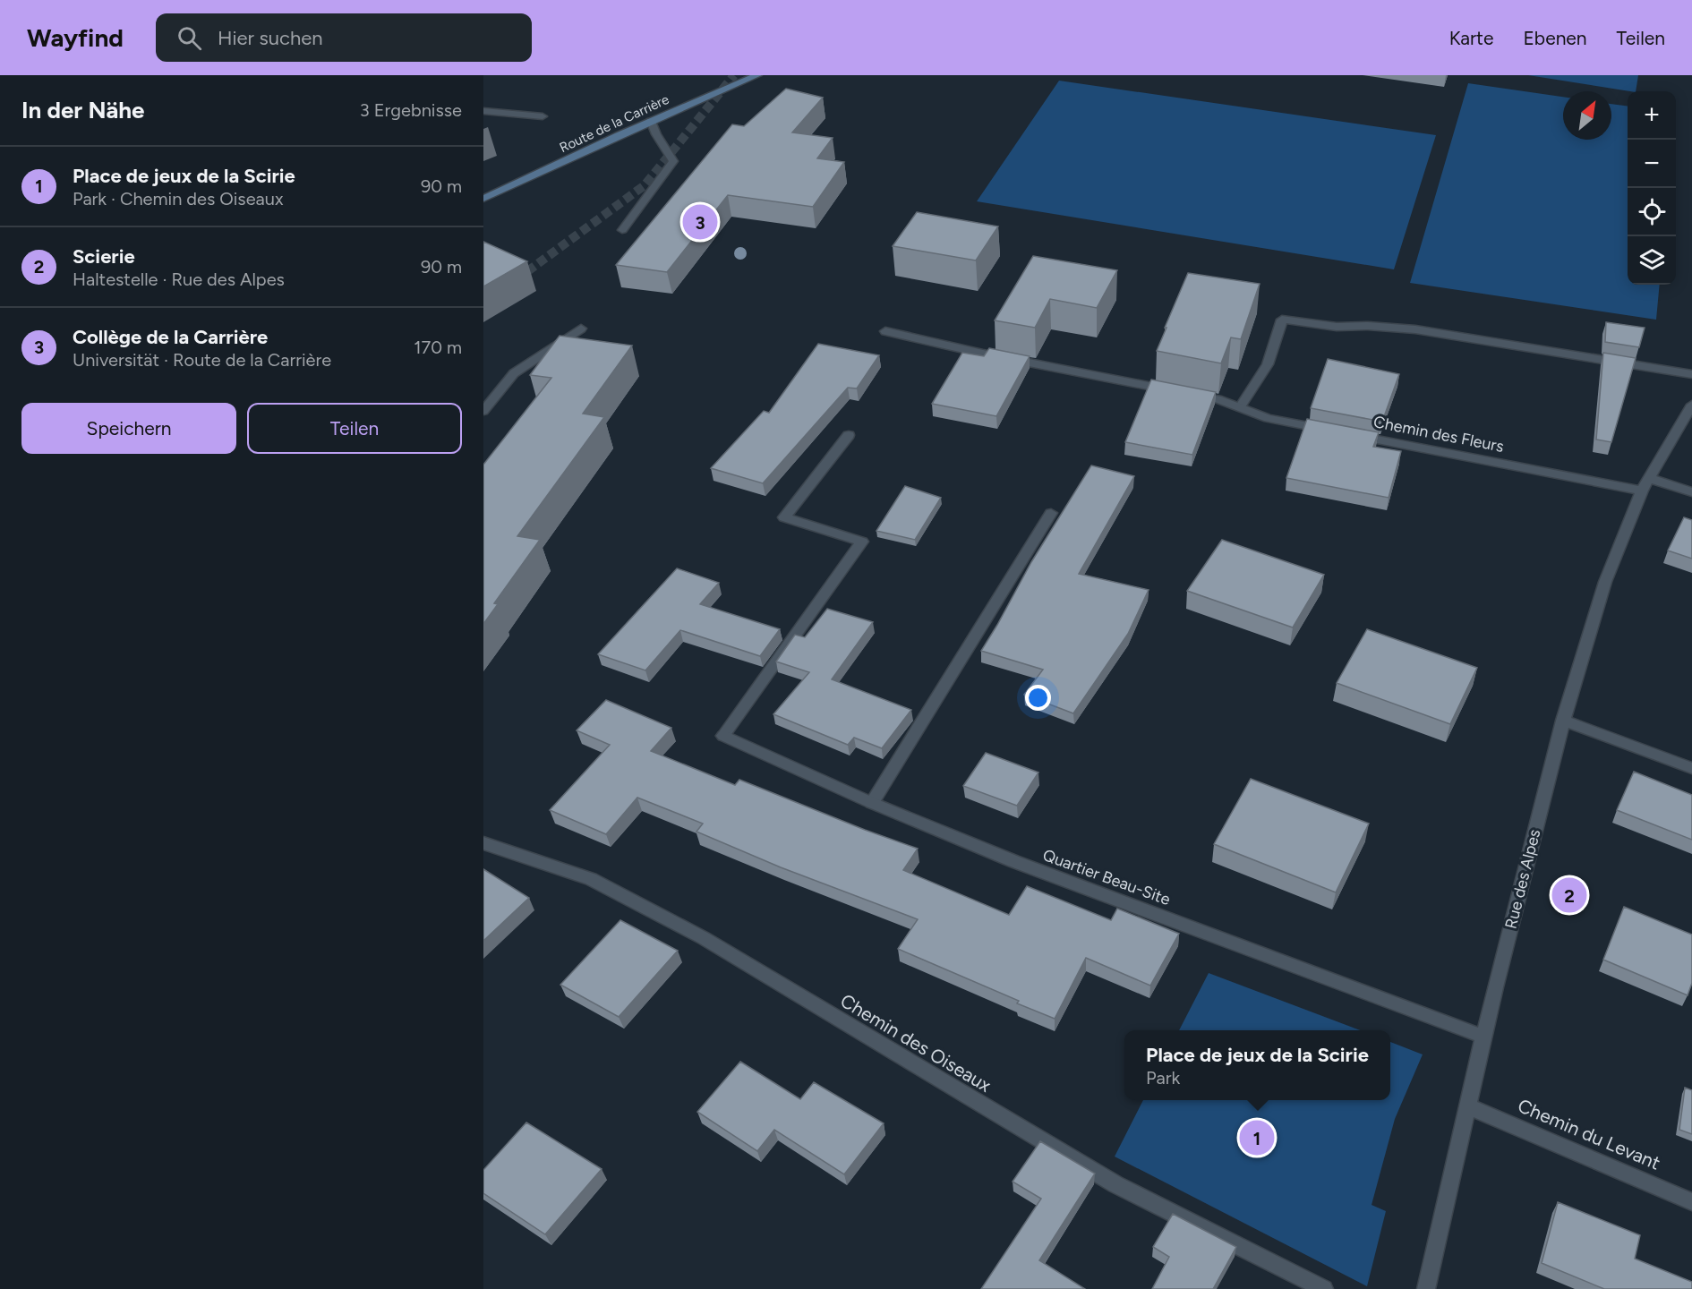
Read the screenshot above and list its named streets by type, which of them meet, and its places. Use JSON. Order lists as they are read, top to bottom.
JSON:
{
  "streets": {
    "street": [
      "Route de la Carrière",
      "Chemin des Fleurs",
      "Quartier Beau-Site",
      "Rue des Alpes",
      "Chemin des Oiseaux",
      "Chemin du Levant"
    ]
  },
  "crossings": [
    ["Chemin des Fleurs", "Rue des Alpes"],
    ["Quartier Beau-Site", "Rue des Alpes"],
    ["Rue des Alpes", "Chemin du Levant"]
  ],
  "north": "top right",
  "page": {
    "header": "Wayfind",
    "search": "Hier suchen",
    "nav": ["Karte", "Ebenen", "Teilen"],
    "heading": ["In der Nähe", "3 Ergebnisse"],
    "map_buttons": ["+", "−"],
    "list": [
      {
        "mark": "1",
        "name": "Place de jeux de la Scirie",
        "note": "Park · Chemin des Oiseaux",
        "value": "90 m"
      },
      {
        "mark": "2",
        "name": "Scierie",
        "note": "Haltestelle · Rue des Alpes",
        "value": "90 m"
      },
      {
        "mark": "3",
        "name": "Collège de la Carrière",
        "note": "Universität · Route de la Carrière",
        "value": "170 m"
      }
    ],
    "pins": ["3", "2", "1"],
    "buttons": ["Speichern", "Teilen"],
    "popup": ["Place de jeux de la Scirie", "Park"]
  }
}
